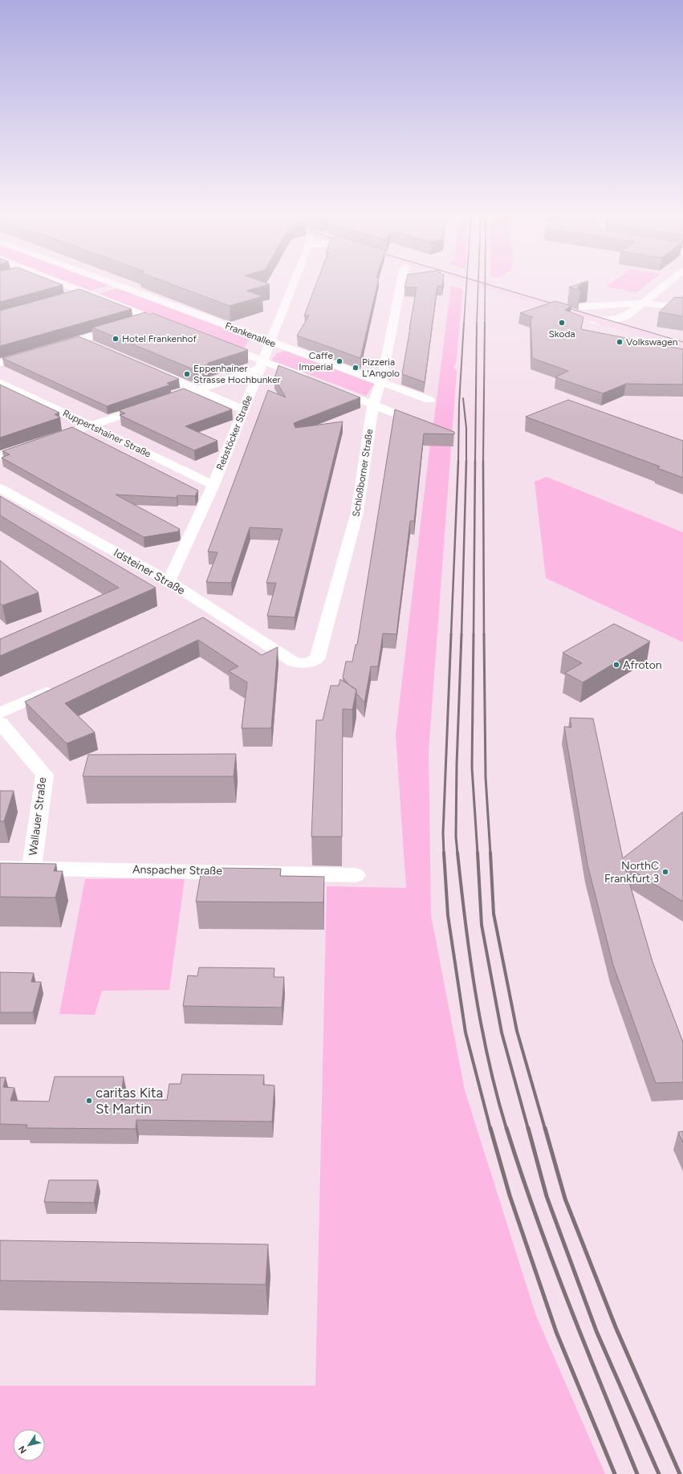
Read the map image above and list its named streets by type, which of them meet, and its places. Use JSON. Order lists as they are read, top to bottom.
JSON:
{
  "streets": {
    "street": [
      "Frankenallee",
      "Rebstöcker Straße",
      "Ruppertshainer Straße",
      "Schloßborner Straße",
      "Idsteiner Straße",
      "Wallauer Straße",
      "Anspacher Straße"
    ]
  },
  "crossings": [
    ["Frankenallee", "Rebstöcker Straße"],
    ["Frankenallee", "Schloßborner Straße"],
    ["Rebstöcker Straße", "Ruppertshainer Straße"],
    ["Rebstöcker Straße", "Idsteiner Straße"],
    ["Schloßborner Straße", "Idsteiner Straße"],
    ["Wallauer Straße", "Anspacher Straße"]
  ],
  "places": [
    "Skoda",
    "Hotel Frankenhof",
    "Volkswagen",
    "Caffe Imperial",
    "Pizzeria L'Angolo",
    "Eppenhainer Strasse Hochbunker",
    "Afroton",
    "NorthC Frankfurt 3",
    "caritas Kita St Martin"
  ],
  "north": "bottom left"
}
